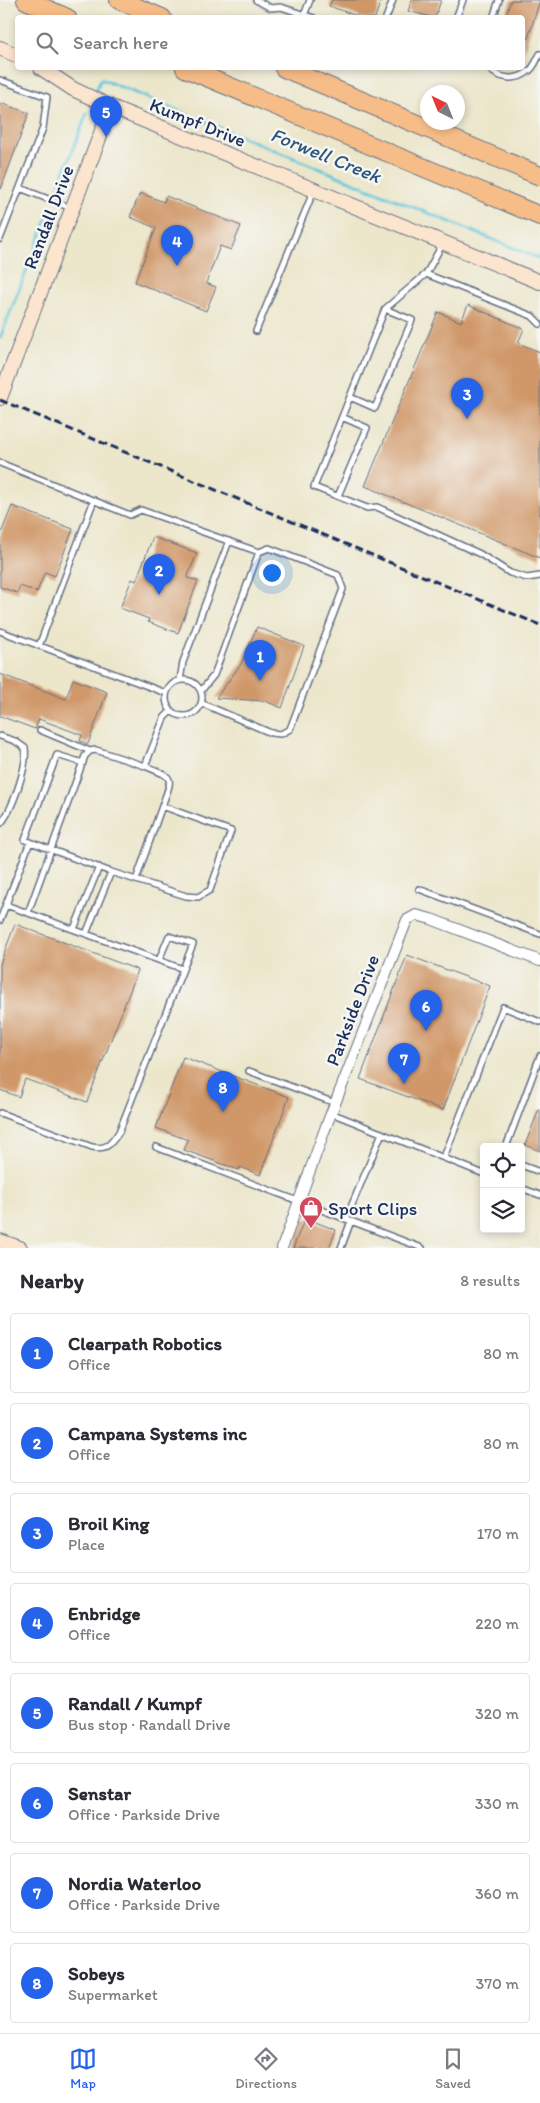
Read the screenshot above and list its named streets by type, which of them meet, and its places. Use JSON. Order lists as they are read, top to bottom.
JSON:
{
  "streets": {
    "street": ["Kumpf Drive", "Randall Drive", "Parkside Drive"]
  },
  "crossings": [
    ["Kumpf Drive", "Randall Drive"]
  ],
  "water": ["Forwell Creek"],
  "places": {
    "shop": ["Sport Clips"]
  },
  "north": "top left",
  "page": {
    "search": "Search here",
    "pins": [
      "5",
      "4",
      "3",
      "2",
      "1",
      "6",
      "7",
      "8"
    ],
    "heading": ["Nearby", "8 results"],
    "list": [
      {
        "mark": "1",
        "name": "Clearpath Robotics",
        "note": "Office",
        "value": "80 m"
      },
      {
        "mark": "2",
        "name": "Campana Systems inc",
        "note": "Office",
        "value": "80 m"
      },
      {
        "mark": "3",
        "name": "Broil King",
        "note": "Place",
        "value": "170 m"
      },
      {
        "mark": "4",
        "name": "Enbridge",
        "note": "Office",
        "value": "220 m"
      },
      {
        "mark": "5",
        "name": "Randall / Kumpf",
        "note": "Bus stop · Randall Drive",
        "value": "320 m"
      },
      {
        "mark": "6",
        "name": "Senstar",
        "note": "Office · Parkside Drive",
        "value": "330 m"
      },
      {
        "mark": "7",
        "name": "Nordia Waterloo",
        "note": "Office · Parkside Drive",
        "value": "360 m"
      },
      {
        "mark": "8",
        "name": "Sobeys",
        "note": "Supermarket",
        "value": "370 m"
      }
    ],
    "nav": ["Map", "Directions", "Saved"]
  }
}
